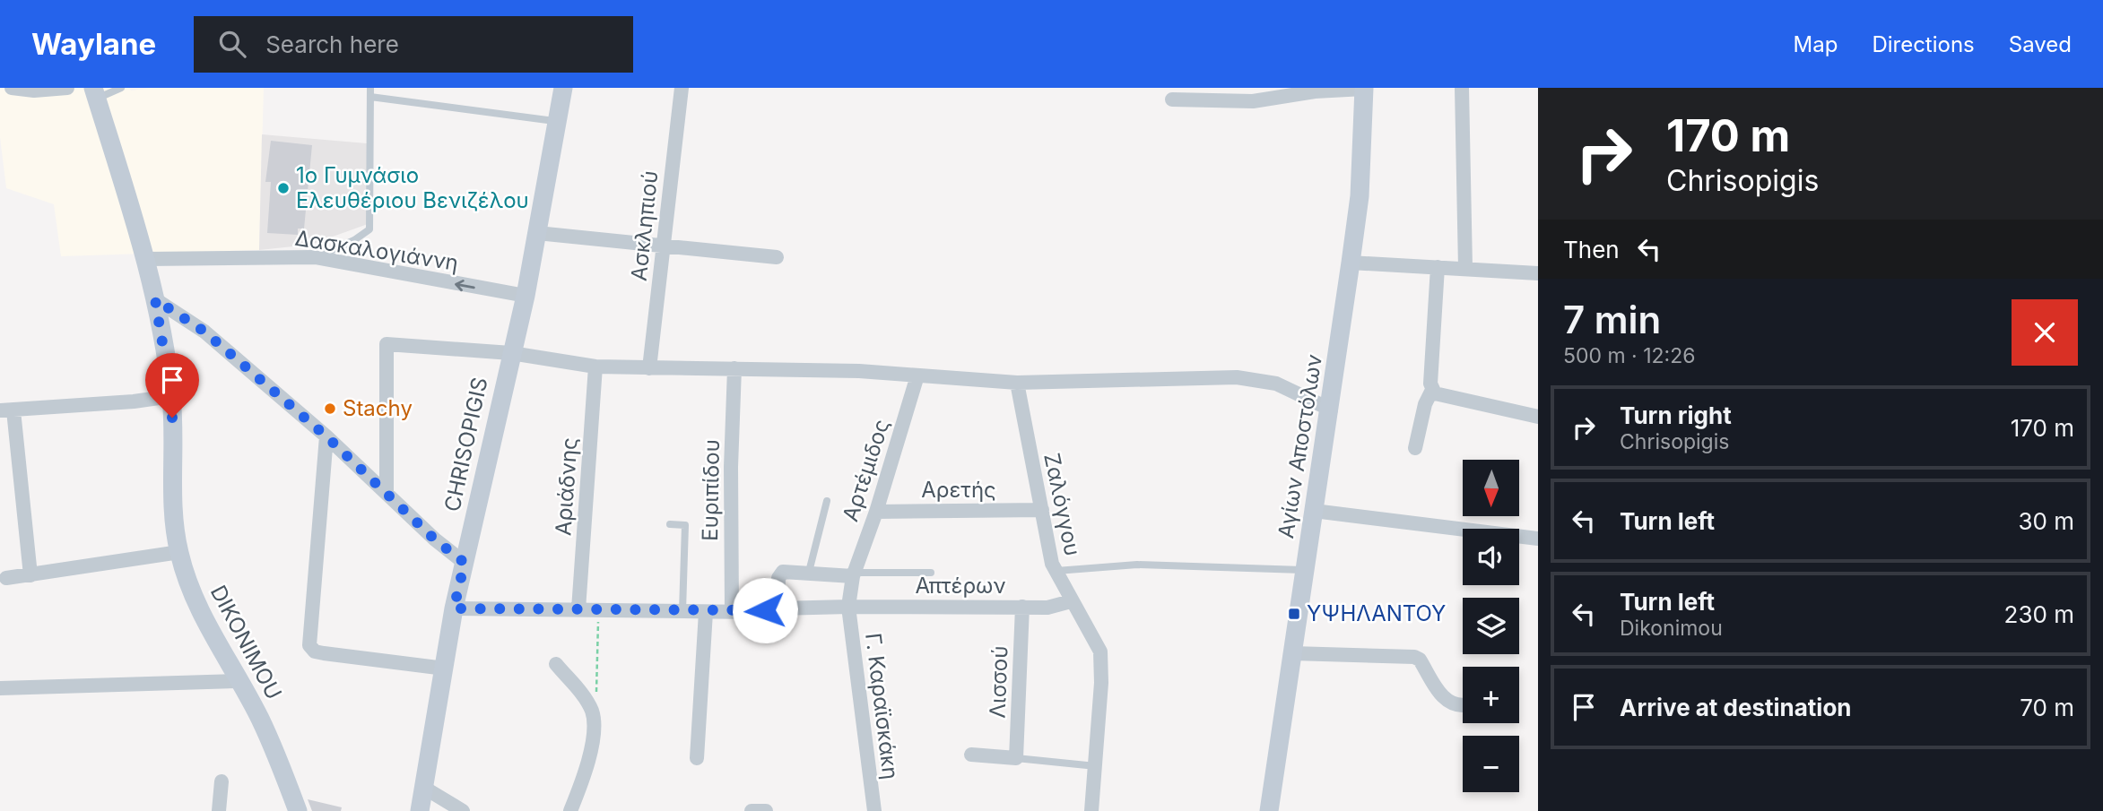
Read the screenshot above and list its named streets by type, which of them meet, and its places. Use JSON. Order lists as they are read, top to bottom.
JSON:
{
  "streets": {
    "street": [
      "Ασκληπιού",
      "Δασκαλογιάννη",
      "CHRISOPIGIS",
      "Αγίων Αποστόλων",
      "Αρτέμιδος",
      "Αριάδνης",
      "Ευριπίδου",
      "Αρετής",
      "Ζαλόγγου",
      "Απτέρων",
      "DIKONIMOU",
      "Λισσού",
      "Γ. Καραϊσκάκη"
    ]
  },
  "crossings": [
    ["Δασκαλογιάννη", "CHRISOPIGIS"],
    ["Δασκαλογιάννη", "DIKONIMOU"],
    ["CHRISOPIGIS", "Γ. Καραϊσκάκη"],
    ["Αρτέμιδος", "Αρετής"],
    ["Αρτέμιδος", "Γ. Καραϊσκάκη"],
    ["Αριάδνης", "Γ. Καραϊσκάκη"],
    ["Ευριπίδου", "Γ. Καραϊσκάκη"],
    ["Αρετής", "Ζαλόγγου"],
    ["Ζαλόγγου", "Απτέρων"],
    ["Απτέρων", "Λισσού"],
    ["Απτέρων", "Γ. Καραϊσκάκη"]
  ],
  "one_way": ["Δασκαλογιάννη"],
  "places": {
    "other": ["1ο Γυμνάσιο Ελευθέριου Βενιζέλου", "Stachy"],
    "transit": ["ΥΨΗΛΑΝΤΟΥ"]
  },
  "north": "bottom",
  "page": {
    "header": "Waylane",
    "search": "Search here",
    "nav": ["Map", "Directions", "Saved"],
    "turn": ["170 m", "Chrisopigis"],
    "then": "Then",
    "heading": ["7 min", "500 m · 12:26"],
    "list": [
      {
        "name": "Turn right",
        "note": "Chrisopigis",
        "value": "170 m"
      },
      {
        "name": "Turn left",
        "value": "30 m"
      },
      {
        "name": "Turn left",
        "note": "Dikonimou",
        "value": "230 m"
      },
      {
        "name": "Arrive at destination",
        "value": "70 m"
      }
    ],
    "map_buttons": ["+", "−"]
  }
}
